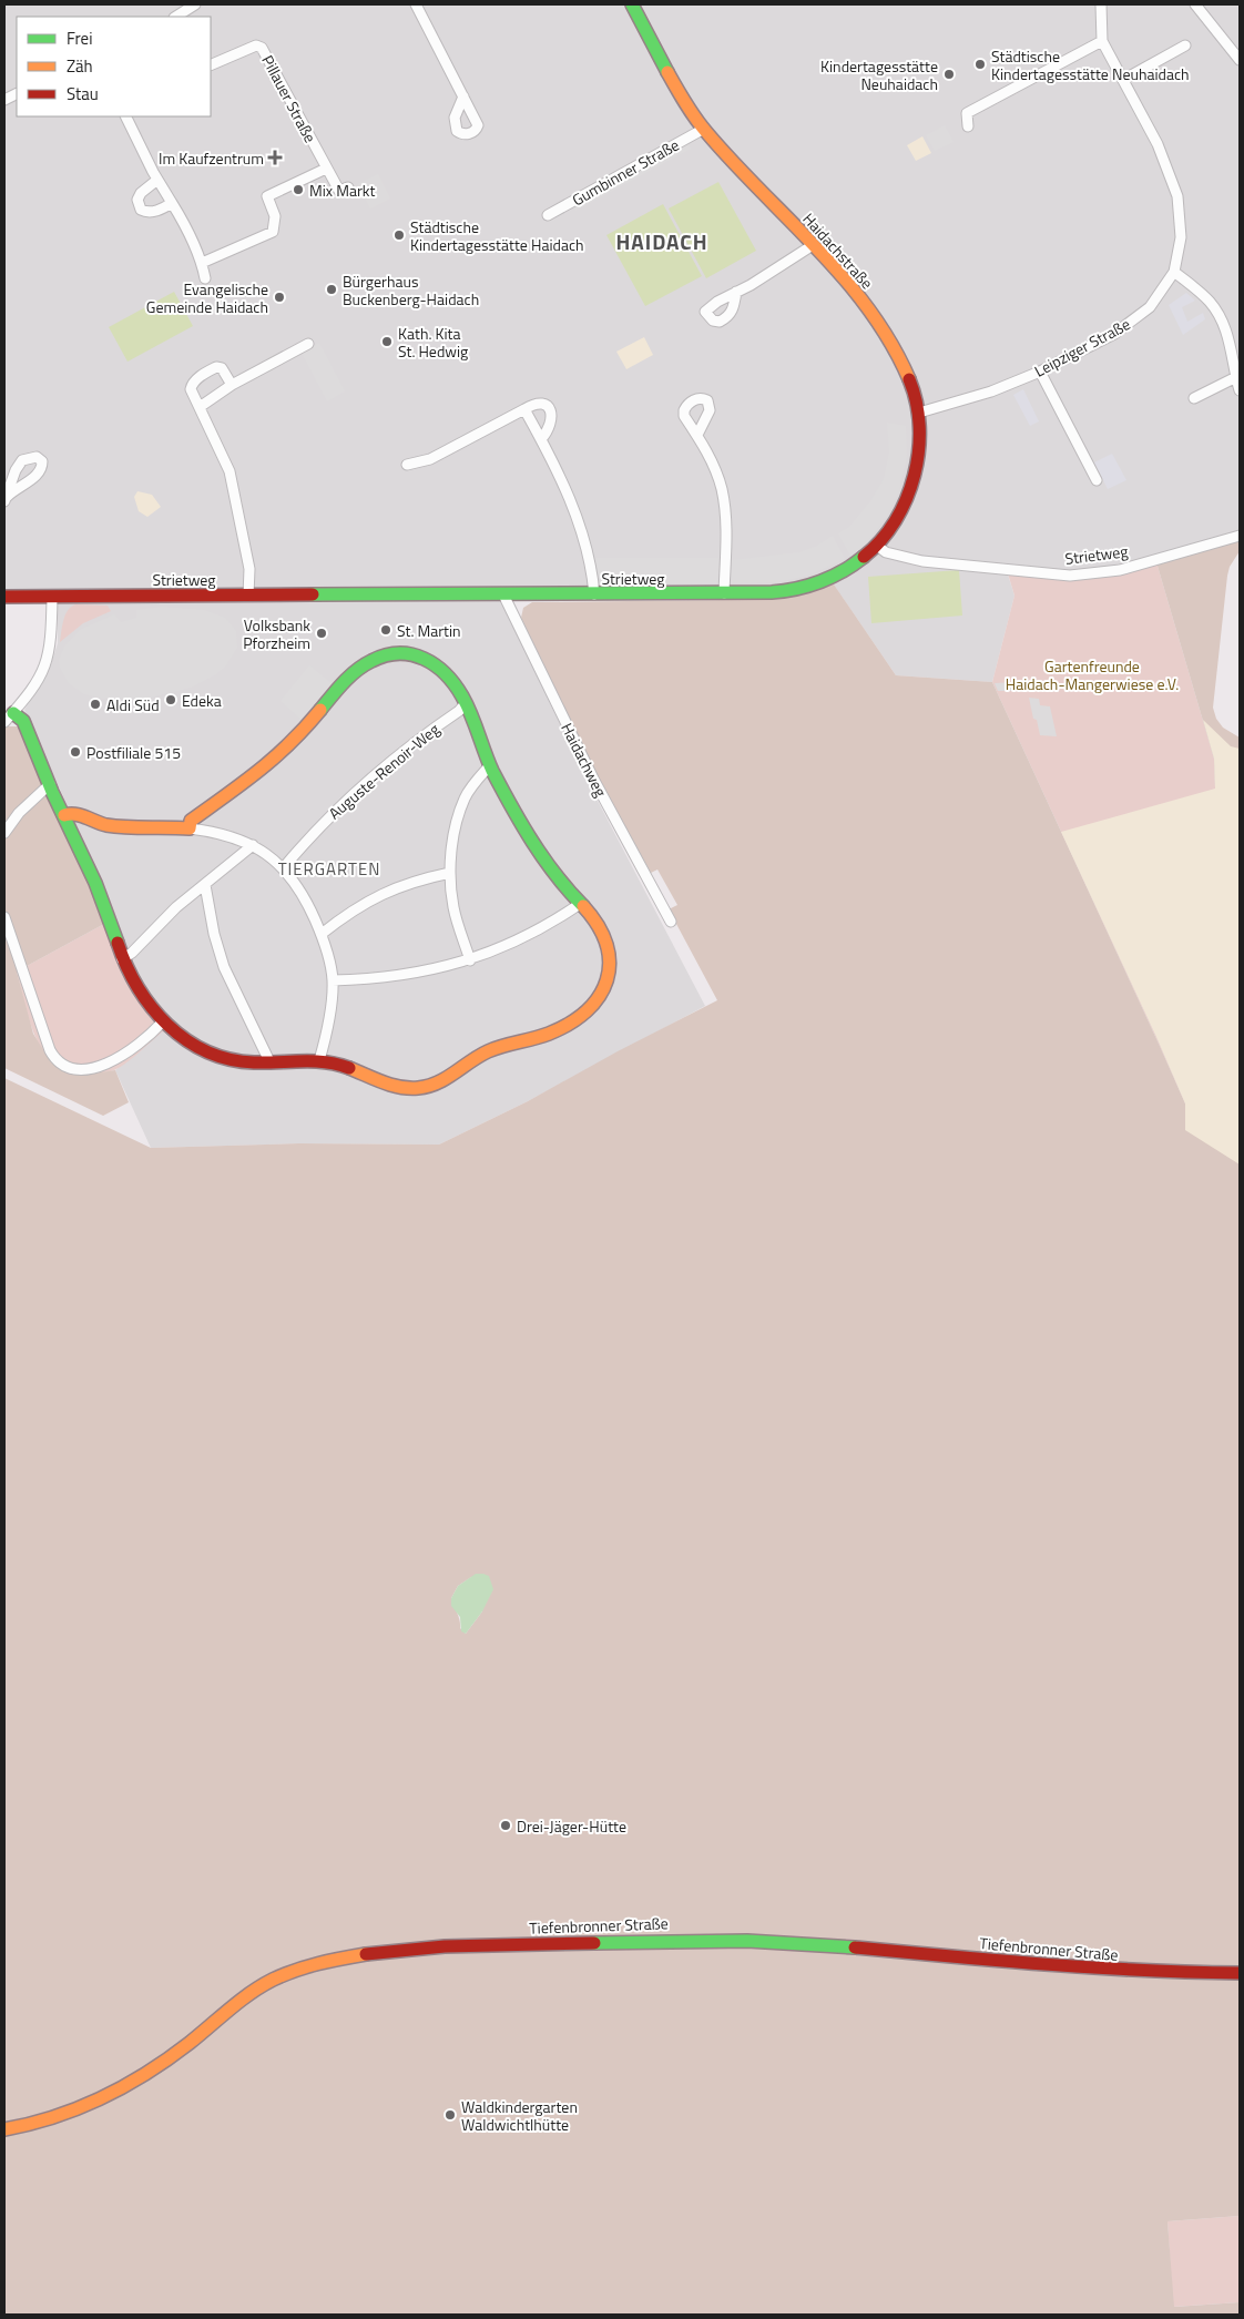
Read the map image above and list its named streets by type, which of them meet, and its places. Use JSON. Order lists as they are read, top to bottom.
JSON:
{
  "streets": {
    "street": [
      "Pillauer Straße",
      "Gumbinner Straße",
      "Haidachstraße",
      "Leipziger Straße",
      "Strietweg",
      "Haidachweg",
      "Auguste-Renoir-Weg",
      "Tiefenbronner Straße"
    ]
  },
  "crossings": [
    ["Gumbinner Straße", "Haidachstraße"],
    ["Haidachstraße", "Leipziger Straße"],
    ["Haidachstraße", "Strietweg"],
    ["Strietweg", "Haidachweg"]
  ],
  "districts": ["HAIDACH", "TIERGARTEN"],
  "parks": ["Gartenfreunde Haidach-Mangerwiese e.V."],
  "places": {
    "other": [
      "Städtische Kindertagesstätte Neuhaidach",
      "Kindertagesstätte Neuhaidach",
      "Mix Markt",
      "Städtische Kindertagesstätte Haidach",
      "Bürgerhaus Buckenberg-Haidach",
      "Evangelische Gemeinde Haidach",
      "Kath. Kita St. Hedwig",
      "St. Martin",
      "Volksbank Pforzheim",
      "Edeka",
      "Aldi Süd",
      "Postfiliale 515",
      "Drei-Jäger-Hütte",
      "Waldkindergarten Waldwichtlhütte"
    ],
    "health": ["Im Kaufzentrum"]
  },
  "legend": ["Frei", "Zäh", "Stau"]
}
